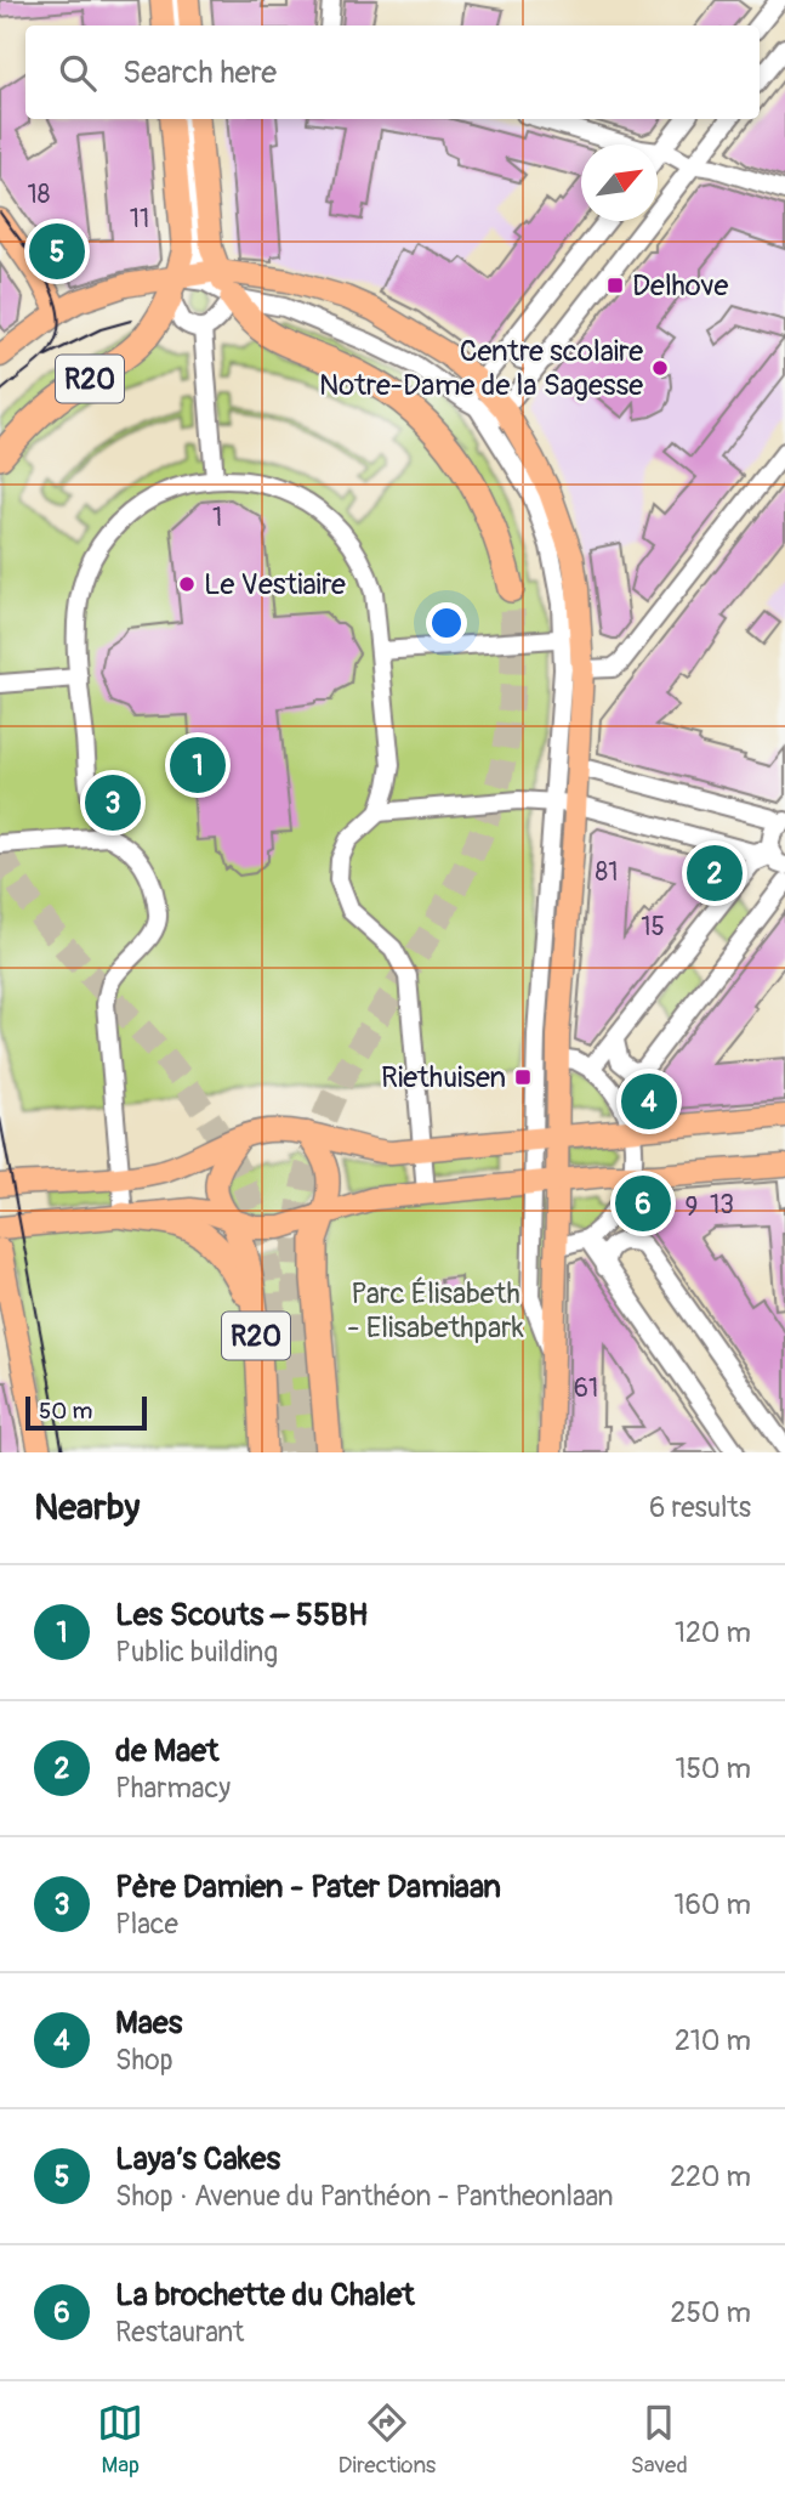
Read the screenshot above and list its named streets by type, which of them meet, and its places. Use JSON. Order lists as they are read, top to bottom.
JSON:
{
  "streets": {
    "highway": ["R20"]
  },
  "parks": ["Parc Élisabeth - Elisabethpark"],
  "places": {
    "transit": ["Delhove", "Riethuisen"],
    "other": ["Centre scolaire Notre-Dame de la Sagesse", "Le Vestiaire"]
  },
  "house_numbers": [
    "18",
    "11",
    "1",
    "81",
    "15",
    "13",
    "9",
    "61"
  ],
  "scale_bar": "50 m",
  "north": "top right",
  "page": {
    "search": "Search here",
    "pins": [
      "5",
      "1",
      "3",
      "2",
      "4",
      "6"
    ],
    "scale": "50 m",
    "heading": ["Nearby", "6 results"],
    "list": [
      {
        "mark": "1",
        "name": "Les Scouts – 55BH",
        "note": "Public building",
        "value": "120 m"
      },
      {
        "mark": "2",
        "name": "de Maet",
        "note": "Pharmacy",
        "value": "150 m"
      },
      {
        "mark": "3",
        "name": "Père Damien - Pater Damiaan",
        "note": "Place",
        "value": "160 m"
      },
      {
        "mark": "4",
        "name": "Maes",
        "note": "Shop",
        "value": "210 m"
      },
      {
        "mark": "5",
        "name": "Laya’s Cakes",
        "note": "Shop · Avenue du Panthéon - Pantheonlaan",
        "value": "220 m"
      },
      {
        "mark": "6",
        "name": "La brochette du Chalet",
        "note": "Restaurant",
        "value": "250 m"
      }
    ],
    "nav": ["Map", "Directions", "Saved"]
  }
}
